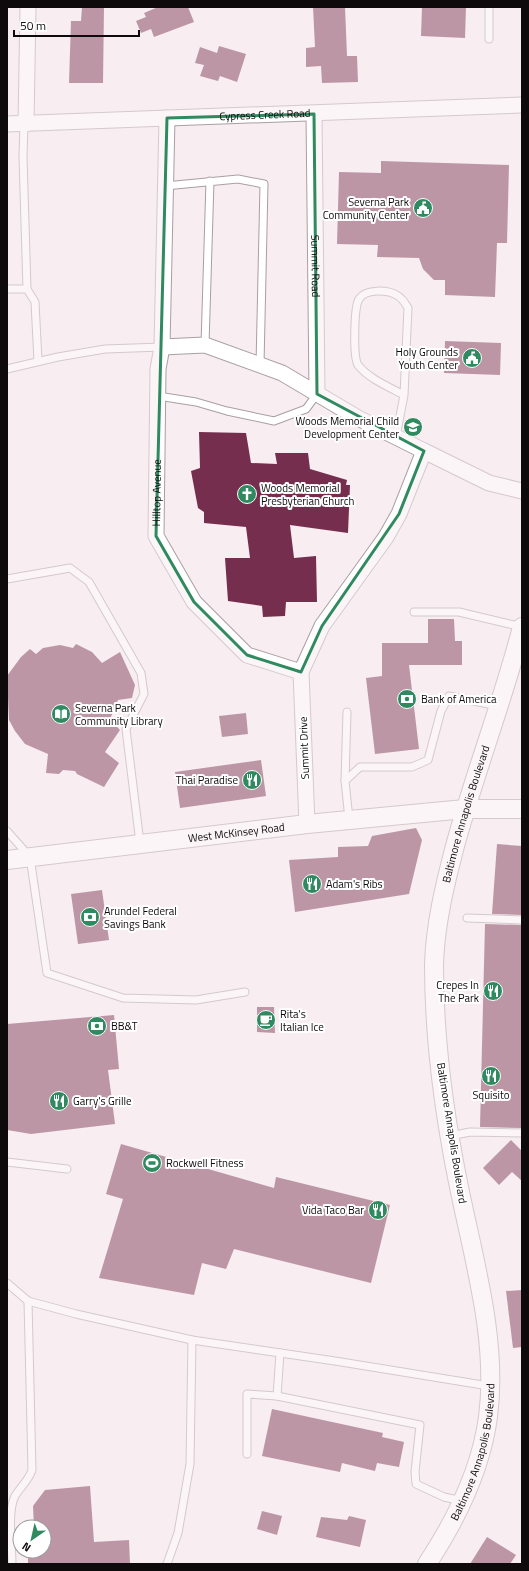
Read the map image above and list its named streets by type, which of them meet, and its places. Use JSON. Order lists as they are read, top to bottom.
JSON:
{
  "streets": {
    "street": [
      "Cypress Creek Road",
      "Summit Road",
      "Hilltop Avenue",
      "Summit Drive",
      "Baltimore Annapolis Boulevard",
      "West McKinsey Road"
    ]
  },
  "crossings": [
    ["Cypress Creek Road", "Summit Road"],
    ["Cypress Creek Road", "Hilltop Avenue"],
    ["Hilltop Avenue", "Summit Drive"],
    ["Summit Drive", "West McKinsey Road"],
    ["Baltimore Annapolis Boulevard", "West McKinsey Road"]
  ],
  "places": {
    "public building": ["Severna Park Community Center", "Holy Grounds Youth Center"],
    "school or university": ["Woods Memorial Child Development Center"],
    "church": ["Woods Memorial Presbyterian Church"],
    "bank": ["Bank of America", "Arundel Federal Savings Bank", "BB&T"],
    "library": ["Severna Park Community Library"],
    "restaurant": [
      "Thai Paradise",
      "Adam's Ribs",
      "Crepes In The Park",
      "Squisito",
      "Garry's Grille",
      "Vida Taco Bar"
    ],
    "cafe": ["Rita's Italian Ice"],
    "sports": ["Rockwell Fitness"]
  },
  "scale_bar": "50 m",
  "north": "bottom left"
}
